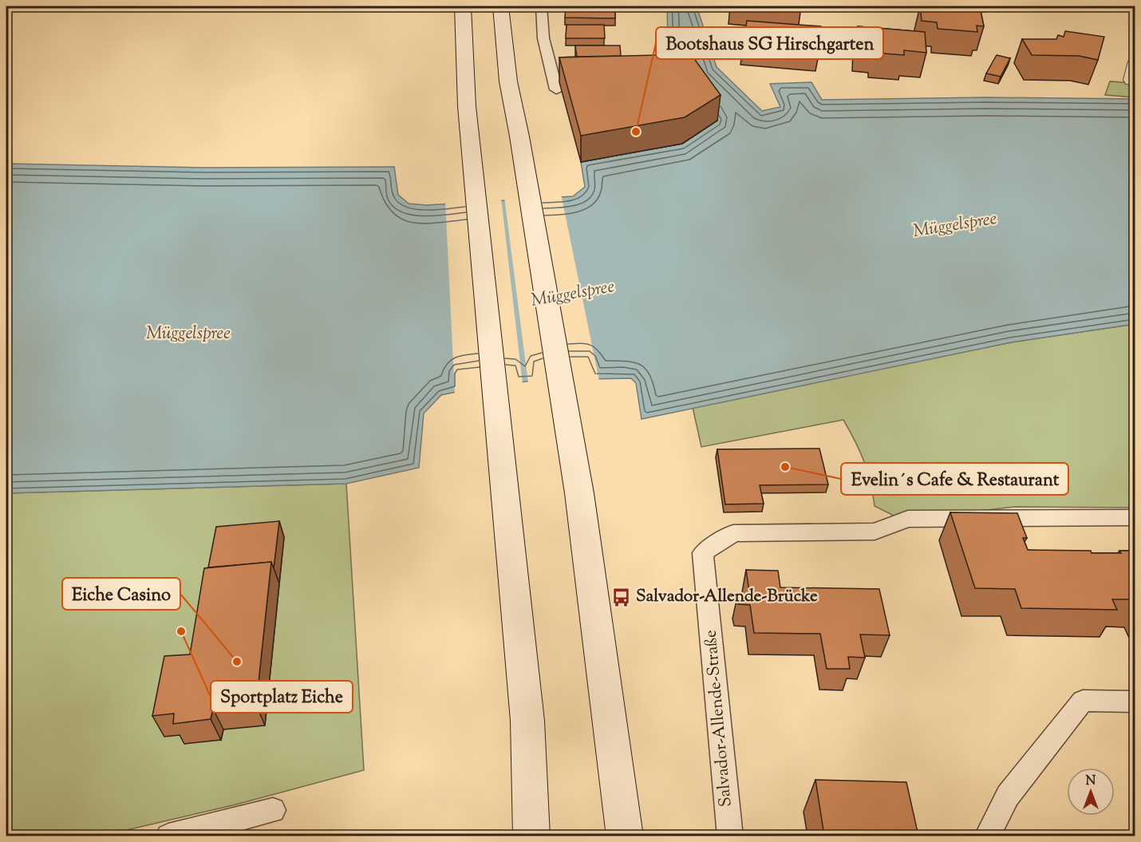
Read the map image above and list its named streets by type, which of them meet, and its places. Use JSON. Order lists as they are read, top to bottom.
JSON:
{
  "streets": {
    "lane": ["Salvador-Allende-Straße"]
  },
  "water": ["Müggelspree"],
  "places": {
    "other": [
      "Bootshaus SG Hirschgarten",
      "Evelin´s Cafe & Restaurant",
      "Sportplatz Eiche",
      "Eiche Casino"
    ],
    "bus stop": ["Salvador-Allende-Brücke"]
  },
  "north": "top"
}
